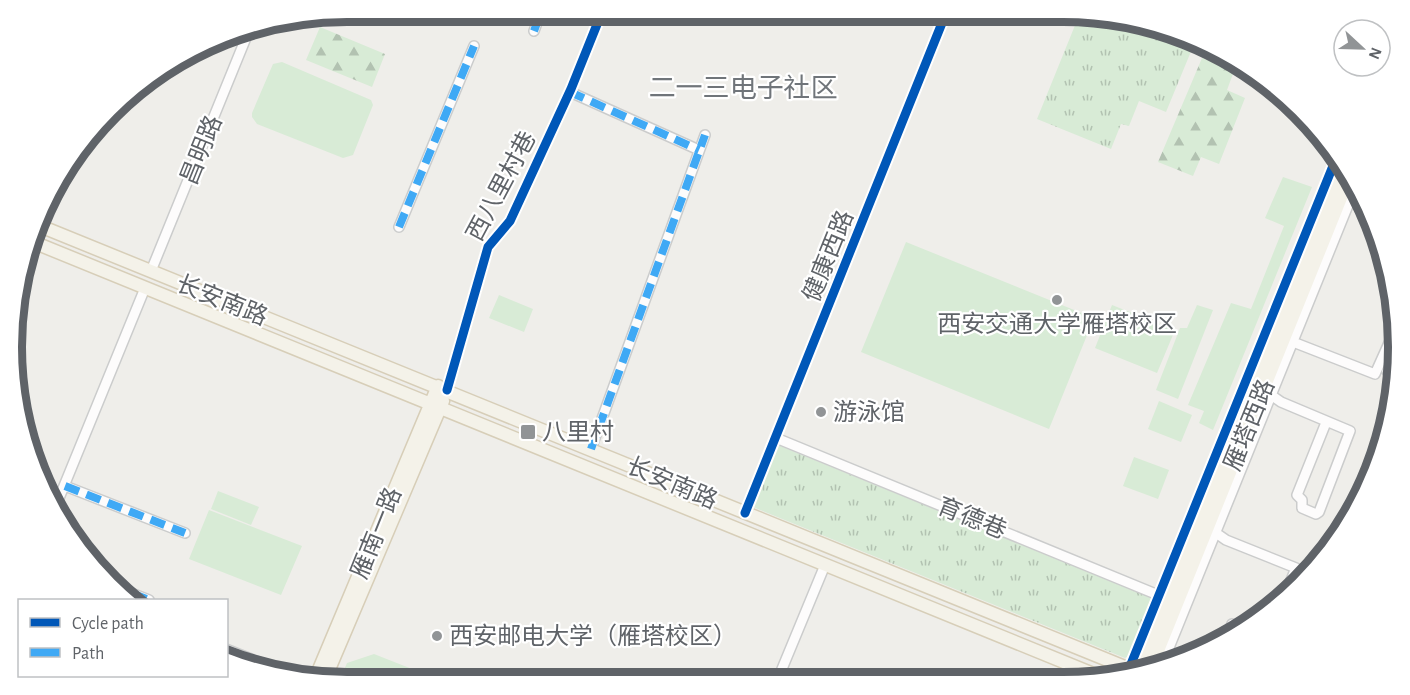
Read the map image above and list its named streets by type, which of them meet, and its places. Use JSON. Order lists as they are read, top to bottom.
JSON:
{
  "streets": {
    "main road": ["长安南路", "雁塔西路", "雁南一路"],
    "street": [
      "昌明路",
      "西八里村巷",
      "健康西路",
      "育德巷"
    ]
  },
  "crossings": [
    ["昌明路", "长安南路"],
    ["西八里村巷", "长安南路"],
    ["西八里村巷", "雁南一路"],
    ["健康西路", "长安南路"],
    ["健康西路", "育德巷"],
    ["长安南路", "雁南一路"],
    ["雁塔西路", "育德巷"]
  ],
  "districts": ["二一三电子社区"],
  "places": {
    "other": ["西安交通大学雁塔校区", "游泳馆", "西安邮电大学（雁塔校区）"],
    "transit": ["八里村"]
  },
  "legend": ["Cycle path", "Path"],
  "north": "right"
}
